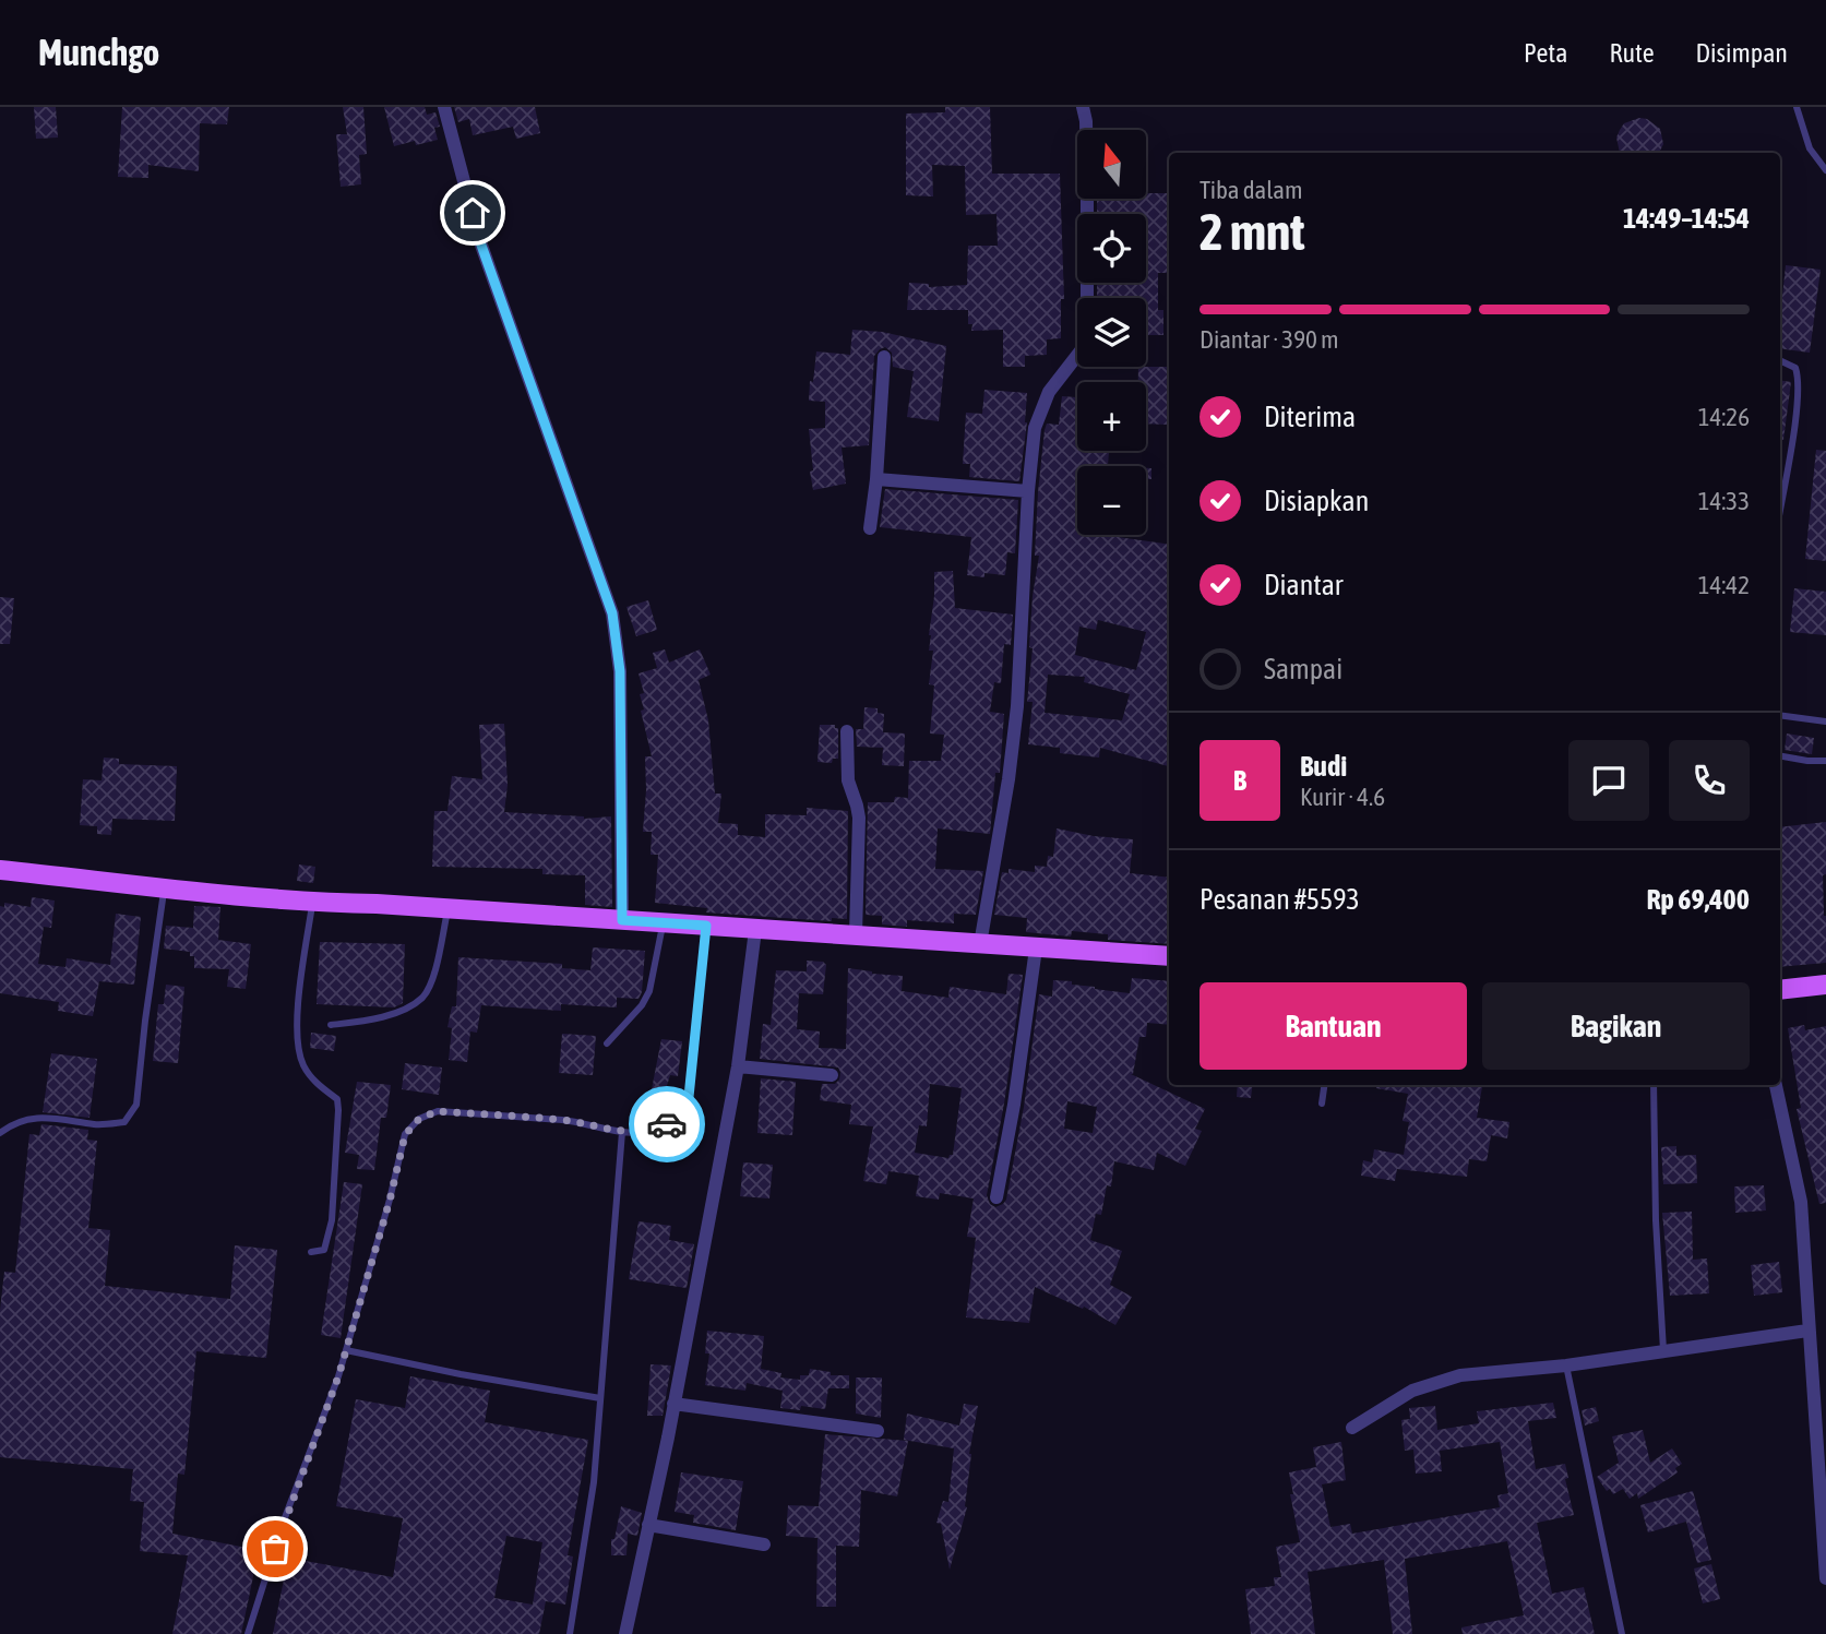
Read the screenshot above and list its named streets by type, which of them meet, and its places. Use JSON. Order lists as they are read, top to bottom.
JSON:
{
  "north": "top",
  "page": {
    "header": "Munchgo",
    "nav": ["Peta", "Rute", "Disimpan"],
    "map_buttons": ["+", "−"],
    "heading": ["2 mnt", "Tiba dalam", "14:49–14:54"],
    "panel": [
      "Budi",
      "Kurir · 4.6",
      "Pesanan #5593",
      "Rp 69,400"
    ],
    "bar": "Diantar · 390 m",
    "list": [
      ["Diterima", "14:26"],
      ["Disiapkan", "14:33"],
      ["Diantar", "14:42"],
      "Sampai"
    ],
    "round": "B",
    "buttons": ["Bantuan", "Bagikan"]
  }
}
